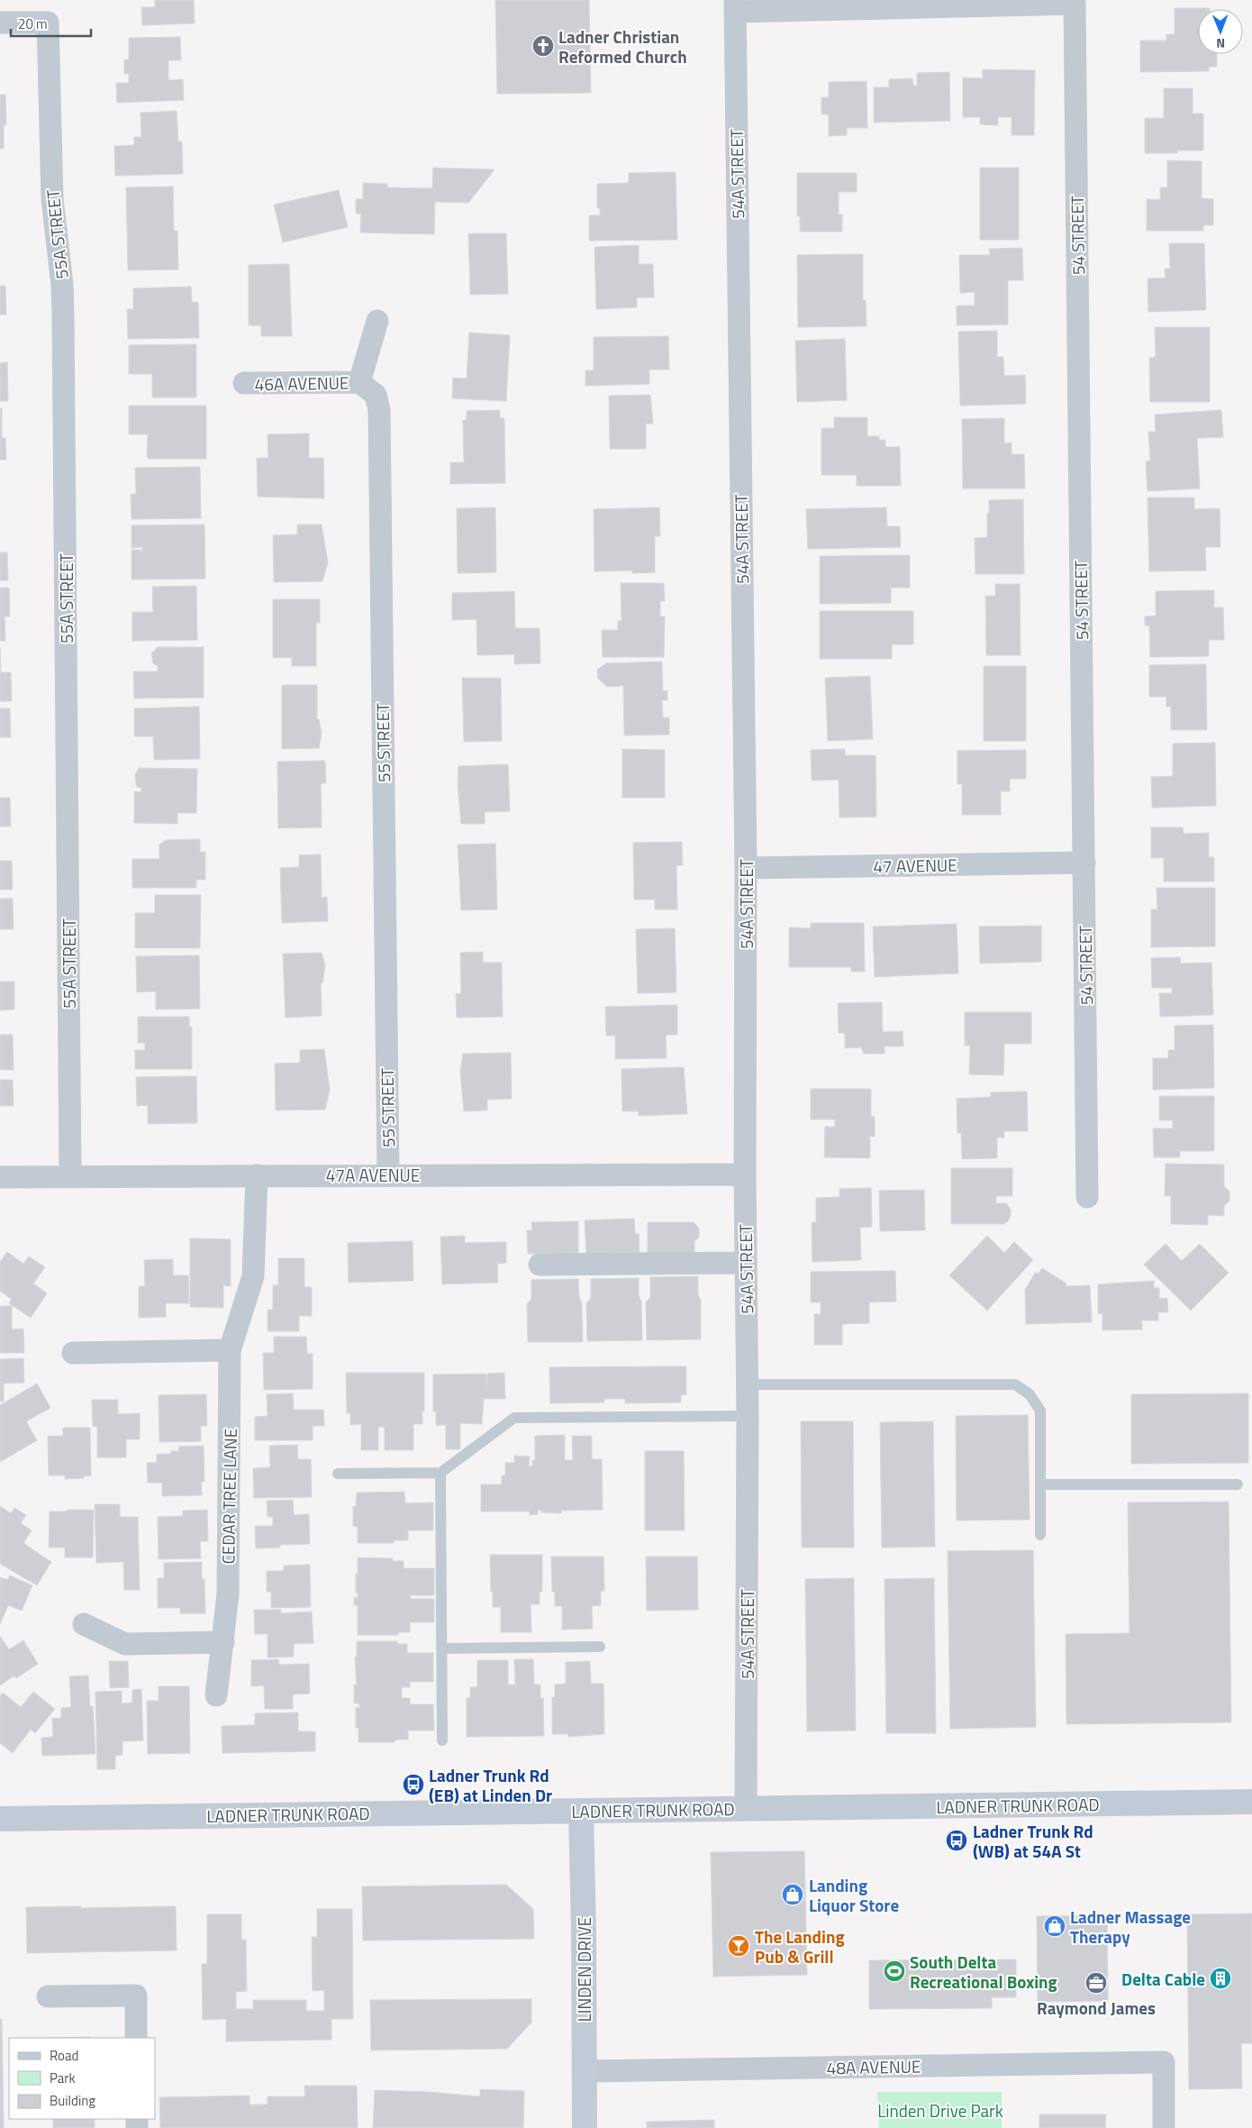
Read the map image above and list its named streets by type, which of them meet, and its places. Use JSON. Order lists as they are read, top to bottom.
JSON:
{
  "streets": {
    "main road": ["LADNER TRUNK ROAD", "LINDEN DRIVE"],
    "street": [
      "54A STREET",
      "55A STREET",
      "54 STREET",
      "46A AVENUE",
      "55 STREET",
      "47 AVENUE",
      "47A AVENUE",
      "CEDAR TREE LANE",
      "48A AVENUE"
    ]
  },
  "crossings": [
    ["54A STREET", "54 STREET"],
    ["54A STREET", "47 AVENUE"],
    ["54A STREET", "47A AVENUE"],
    ["54A STREET", "LADNER TRUNK ROAD"],
    ["55A STREET", "47A AVENUE"],
    ["54 STREET", "47 AVENUE"],
    ["46A AVENUE", "55 STREET"],
    ["55 STREET", "47A AVENUE"],
    ["47A AVENUE", "CEDAR TREE LANE"],
    ["LADNER TRUNK ROAD", "LINDEN DRIVE"],
    ["LINDEN DRIVE", "48A AVENUE"]
  ],
  "parks": ["Linden Drive Park"],
  "places": {
    "church": ["Ladner Christian Reformed Church"],
    "bus stop": ["Ladner Trunk Rd (EB) at Linden Dr", "Ladner Trunk Rd (WB) at 54A St"],
    "shop": ["Landing Liquor Store", "Ladner Massage Therapy"],
    "bar": ["The Landing Pub & Grill"],
    "sports": ["South Delta Recreational Boxing"],
    "building": ["Delta Cable"],
    "office": ["Raymond James"]
  },
  "legend": ["Road", "Park", "Building"],
  "scale_bar": "20 m",
  "north": "bottom"
}
